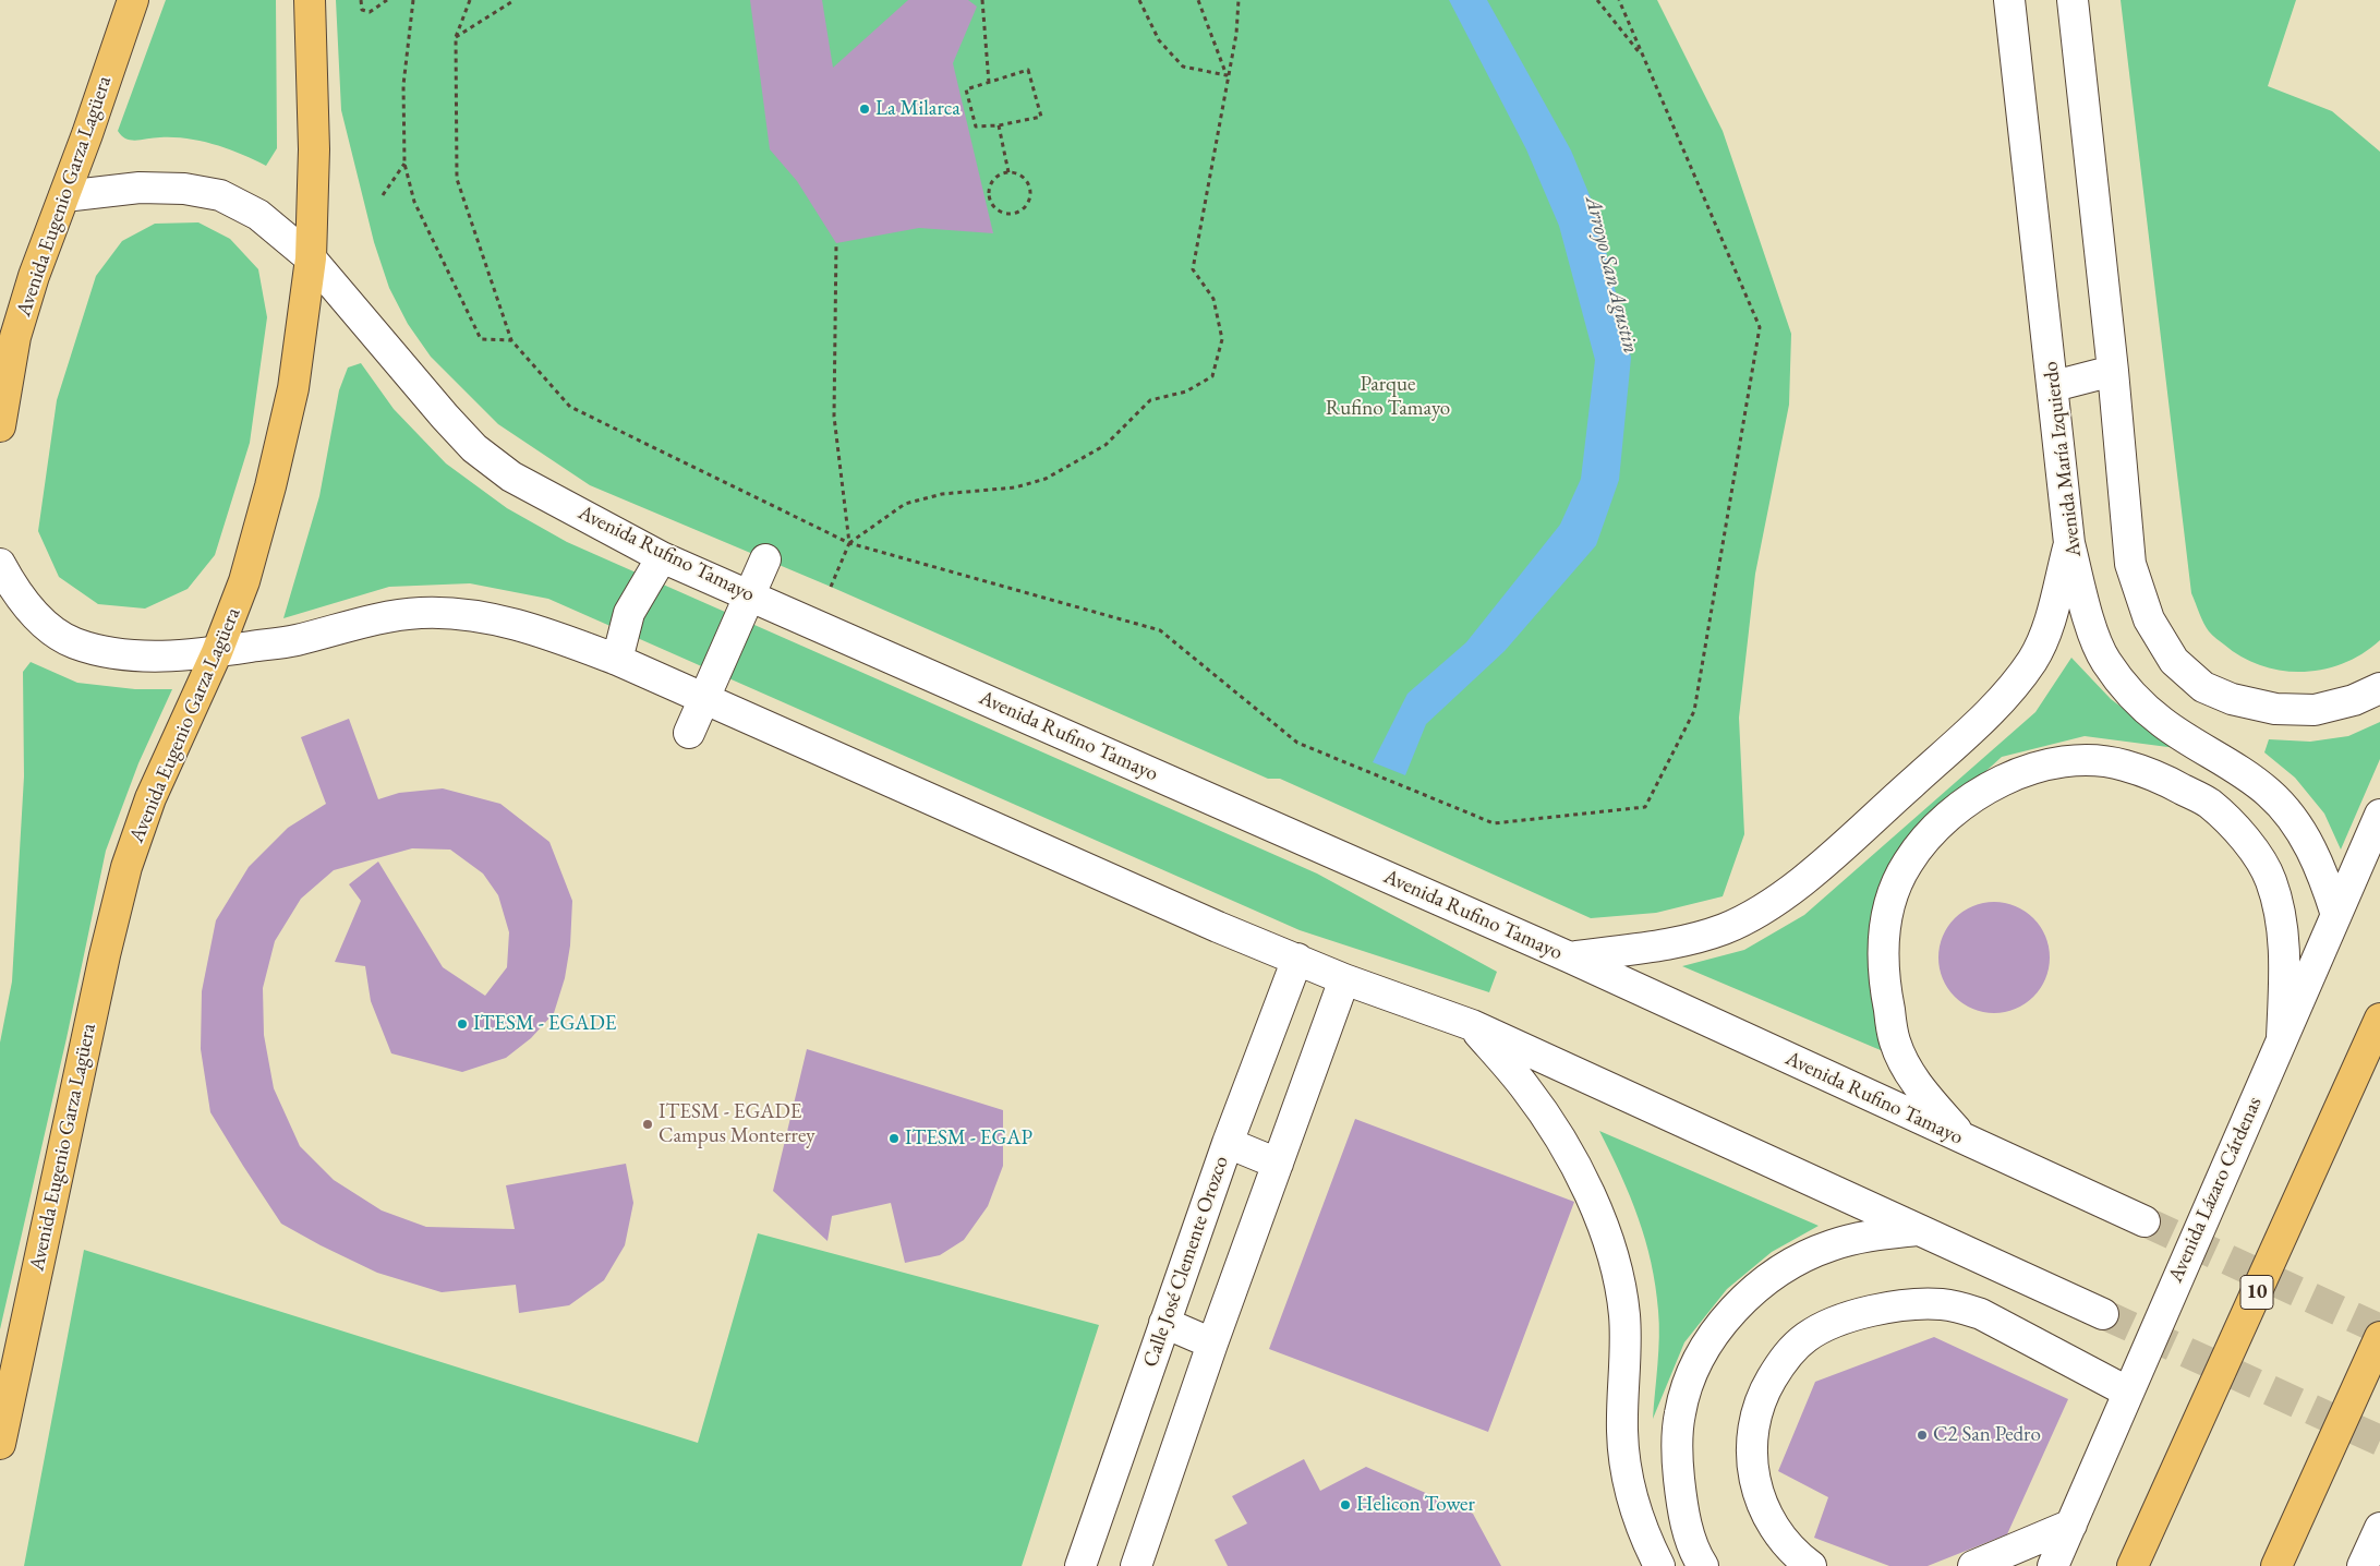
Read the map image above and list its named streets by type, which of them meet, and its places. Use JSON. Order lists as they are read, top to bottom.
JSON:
{
  "streets": {
    "main road": ["Avenida Eugenio Garza Lagüera", "10"],
    "street": [
      "Avenida María Izquierdo",
      "Avenida Rufino Tamayo",
      "Avenida Lázaro Cárdenas",
      "Calle José Clemente Orozco"
    ]
  },
  "crossings": [
    ["Avenida Eugenio Garza Lagüera", "Avenida Rufino Tamayo"],
    ["Avenida María Izquierdo", "Avenida Lázaro Cárdenas"]
  ],
  "water": ["Arroyo San Agustin"],
  "parks": ["Parque Rufino Tamayo"],
  "places": [
    "La Milarca",
    "ITESM - EGADE",
    "ITESM - EGADE Campus Monterrey",
    "ITESM - EGAP",
    "C2 San Pedro",
    "Helicon Tower"
  ]
}
